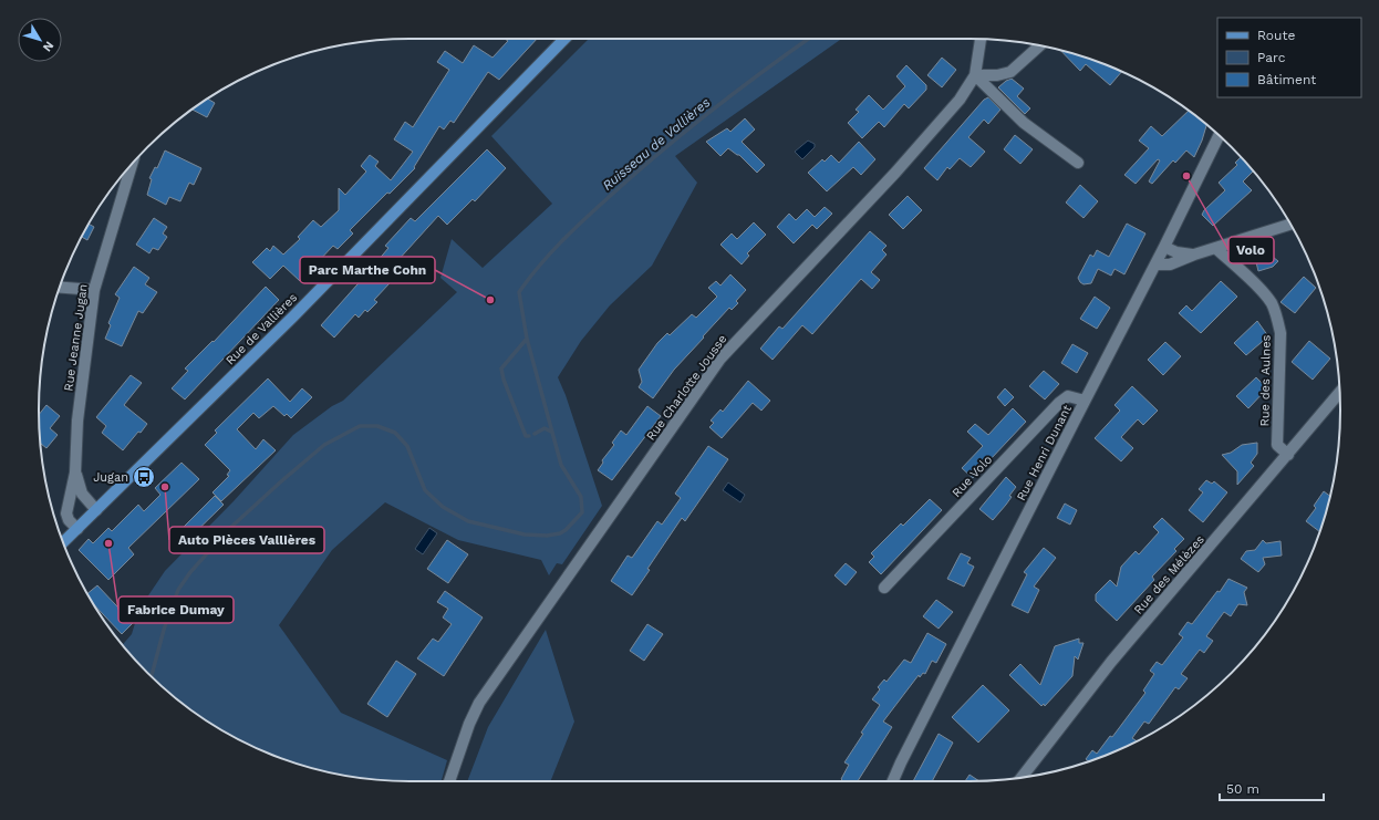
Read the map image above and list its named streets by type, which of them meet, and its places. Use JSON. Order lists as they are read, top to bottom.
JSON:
{
  "streets": {
    "main road": ["Rue de Vallières"],
    "street": [
      "Rue Jeanne Jugan",
      "Rue des Aulnes",
      "Rue Charlotte Jousse",
      "Rue Henri Dunant",
      "Rue Volo",
      "Rue des Mélèzes"
    ]
  },
  "crossings": [
    ["Rue de Vallières", "Rue Jeanne Jugan"],
    ["Rue des Aulnes", "Rue des Mélèzes"],
    ["Rue Henri Dunant", "Rue Volo"]
  ],
  "water": ["Ruisseau de Vallières"],
  "places": {
    "other": [
      "Volo",
      "Parc Marthe Cohn",
      "Auto Pièces Vallières",
      "Fabrice Dumay"
    ],
    "bus stop": ["Jugan"]
  },
  "legend": ["Route", "Parc", "Bâtiment"],
  "scale_bar": "50 m",
  "north": "bottom right"
}
